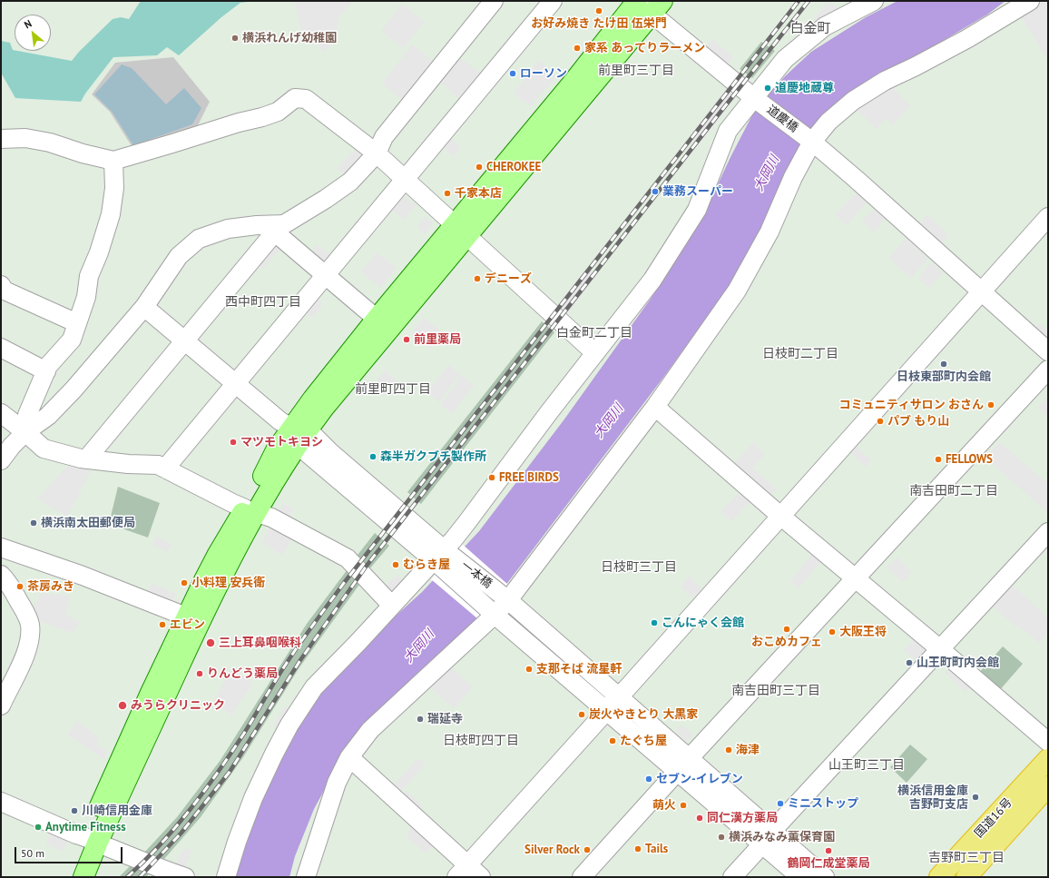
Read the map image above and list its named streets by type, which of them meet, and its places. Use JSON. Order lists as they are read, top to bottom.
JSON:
{
  "streets": {
    "highway": ["国道16号"],
    "street": ["道慶橋", "一本橋"]
  },
  "districts": [
    "白金町",
    "前里町三丁目",
    "西中町四丁目",
    "白金町二丁目",
    "日枝町二丁目",
    "前里町四丁目",
    "南吉田町二丁目",
    "日枝町三丁目",
    "南吉田町三丁目",
    "日枝町四丁目",
    "山王町三丁目",
    "吉野町三丁目"
  ],
  "water": ["大岡川"],
  "places": [
    "お好み焼き たけ田 伍栄門",
    "横浜れんげ幼稚園",
    "家系 あってりラーメン",
    "ローソン",
    "道慶地蔵尊",
    "CHEROKEE",
    "業務スーパー",
    "千家本店",
    "デニーズ",
    "前里薬局",
    "日枝東部町内会館",
    "コミュニティサロン おさん",
    "パブ もり山",
    "マツモトキヨシ",
    "森半ガクブチ製作所",
    "FELLOWS",
    "FREE BIRDS",
    "横浜南太田郵便局",
    "むらき屋",
    "小料理 安兵衛",
    "茶房みき",
    "こんにゃく会館",
    "エビン",
    "おこめカフェ",
    "大阪王将",
    "三上耳鼻咽喉科",
    "山王町町内会館",
    "支那そば 流星軒",
    "りんどう薬局",
    "みうらクリニック",
    "炭火やきとり 大黒家",
    "瑞延寺",
    "たぐち屋",
    "海津",
    "セブン-イレブン",
    "横浜信用金庫 吉野町支店",
    "ミニストップ",
    "萌火",
    "川崎信用金庫",
    "同仁漢方薬局",
    "Anytime Fitness",
    "横浜みなみ薫保育園",
    "Tails",
    "Silver Rock",
    "鶴岡仁成堂薬局"
  ],
  "scale_bar": "50 m",
  "north": "top left"
}
